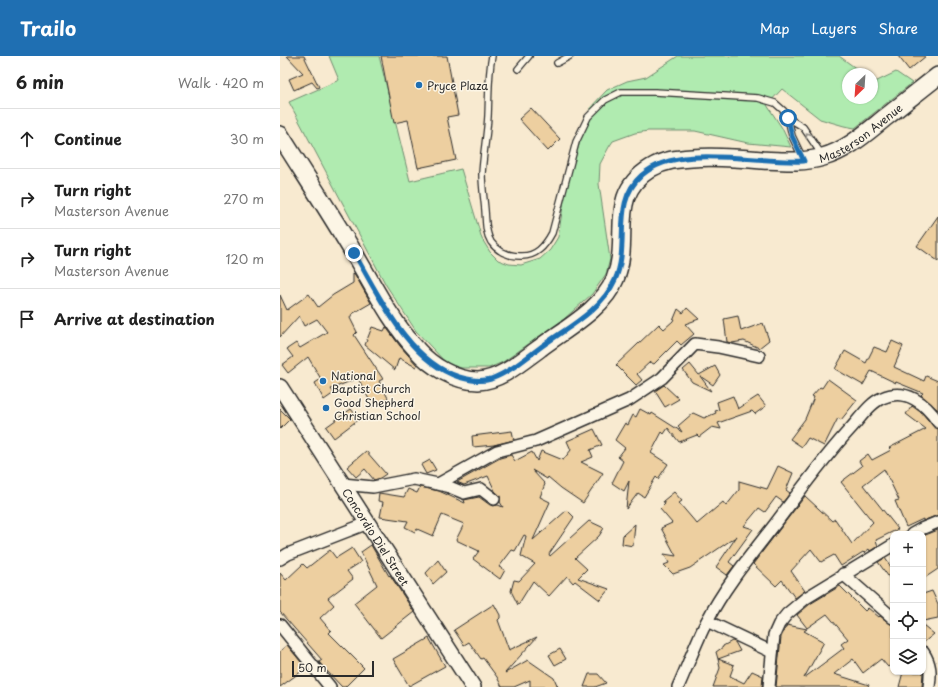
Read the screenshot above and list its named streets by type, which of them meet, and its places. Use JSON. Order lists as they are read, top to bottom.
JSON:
{
  "streets": {
    "main road": ["Masterson Avenue", "Concordio Diel Street"]
  },
  "places": ["Pryce Plaza", "National Baptist Church", "Good Shepherd Christian School"],
  "scale_bar": "50 m",
  "north": "bottom left",
  "page": {
    "header": "Trailo",
    "nav": ["Map", "Layers", "Share"],
    "heading": ["6 min", "Walk · 420 m"],
    "list": [
      ["Continue", "30 m"],
      ["Turn right", "Masterson Avenue", "270 m"],
      ["Turn right", "Masterson Avenue", "120 m"],
      "Arrive at destination"
    ],
    "map_buttons": ["+", "−"],
    "scale": "50 m"
  }
}
